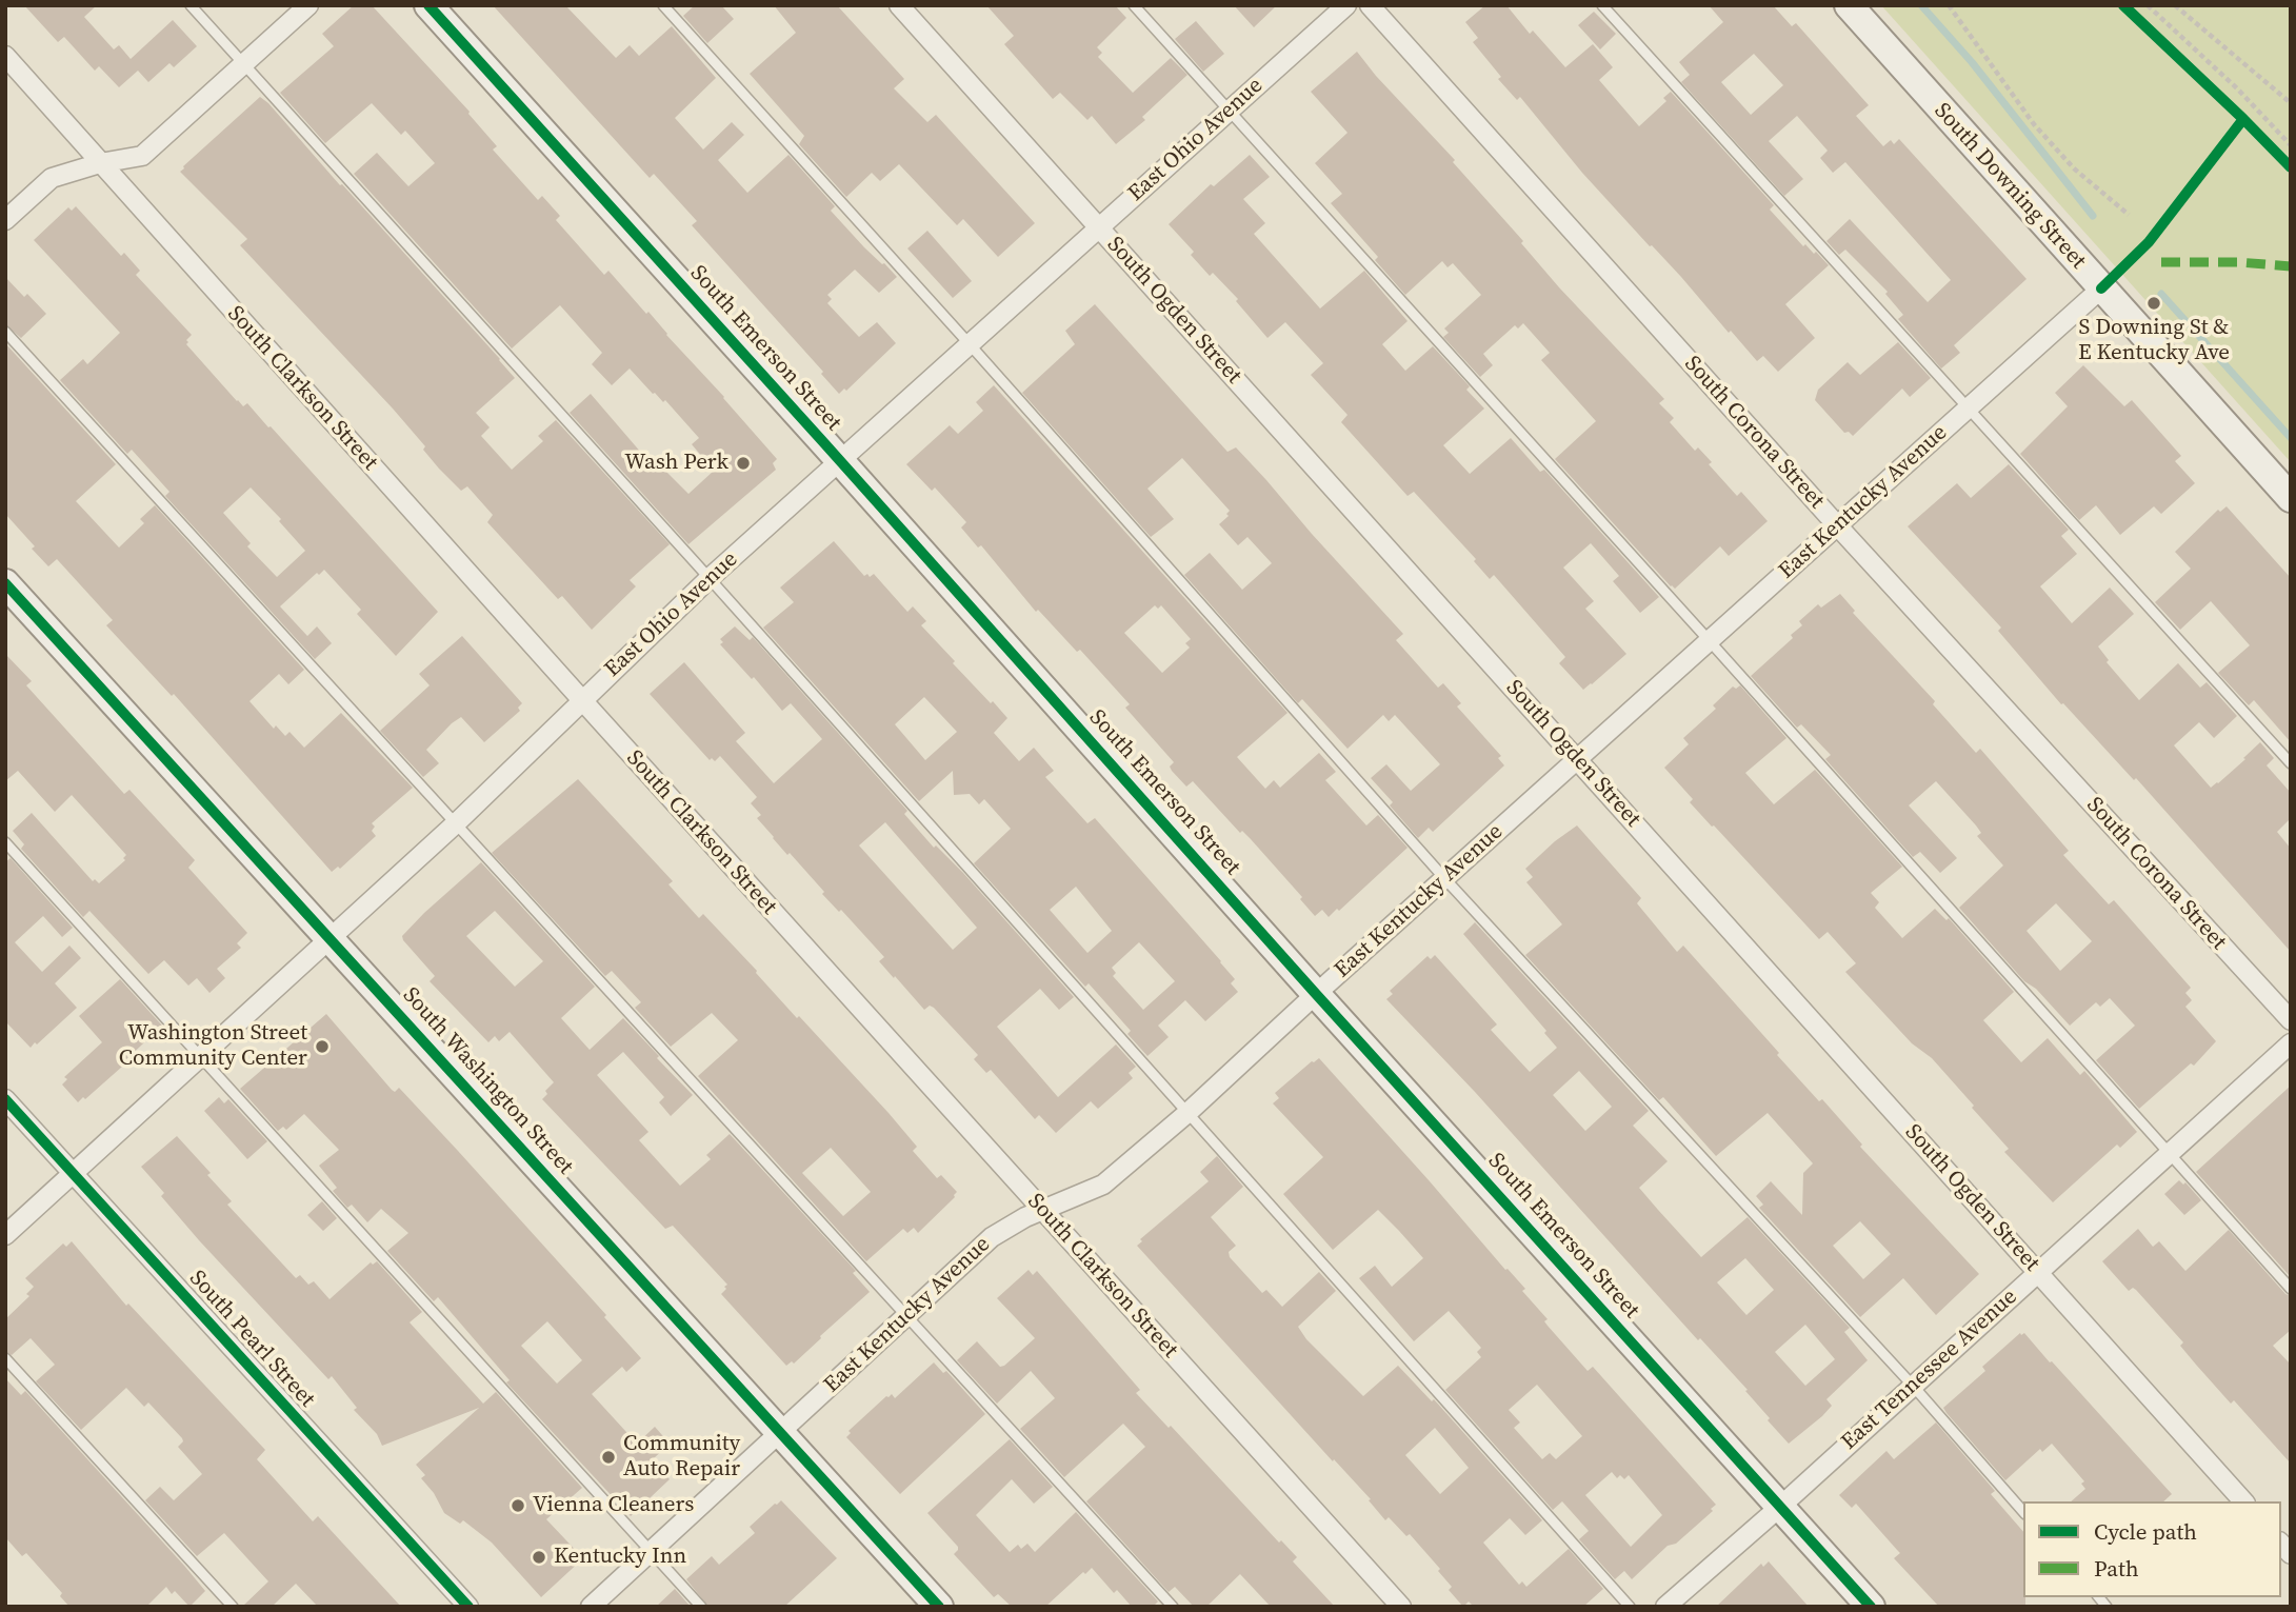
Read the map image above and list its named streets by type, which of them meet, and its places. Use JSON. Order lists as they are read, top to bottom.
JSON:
{
  "streets": {
    "street": [
      "East Ohio Avenue",
      "South Downing Street",
      "South Ogden Street",
      "South Emerson Street",
      "South Clarkson Street",
      "South Corona Street",
      "East Kentucky Avenue",
      "South Washington Street",
      "South Pearl Street",
      "East Tennessee Avenue"
    ]
  },
  "crossings": [
    ["East Ohio Avenue", "South Ogden Street"],
    ["East Ohio Avenue", "South Emerson Street"],
    ["East Ohio Avenue", "South Clarkson Street"],
    ["East Ohio Avenue", "South Washington Street"],
    ["East Ohio Avenue", "South Pearl Street"],
    ["South Downing Street", "East Kentucky Avenue"],
    ["South Ogden Street", "East Kentucky Avenue"],
    ["South Ogden Street", "East Tennessee Avenue"],
    ["South Emerson Street", "East Kentucky Avenue"],
    ["South Emerson Street", "East Tennessee Avenue"],
    ["South Clarkson Street", "East Kentucky Avenue"],
    ["South Corona Street", "East Kentucky Avenue"],
    ["East Kentucky Avenue", "South Washington Street"]
  ],
  "places": [
    "S Downing St & E Kentucky Ave",
    "Wash Perk",
    "Washington Street Community Center",
    "Community Auto Repair",
    "Vienna Cleaners",
    "Kentucky Inn"
  ],
  "legend": ["Cycle path", "Path"]
}
